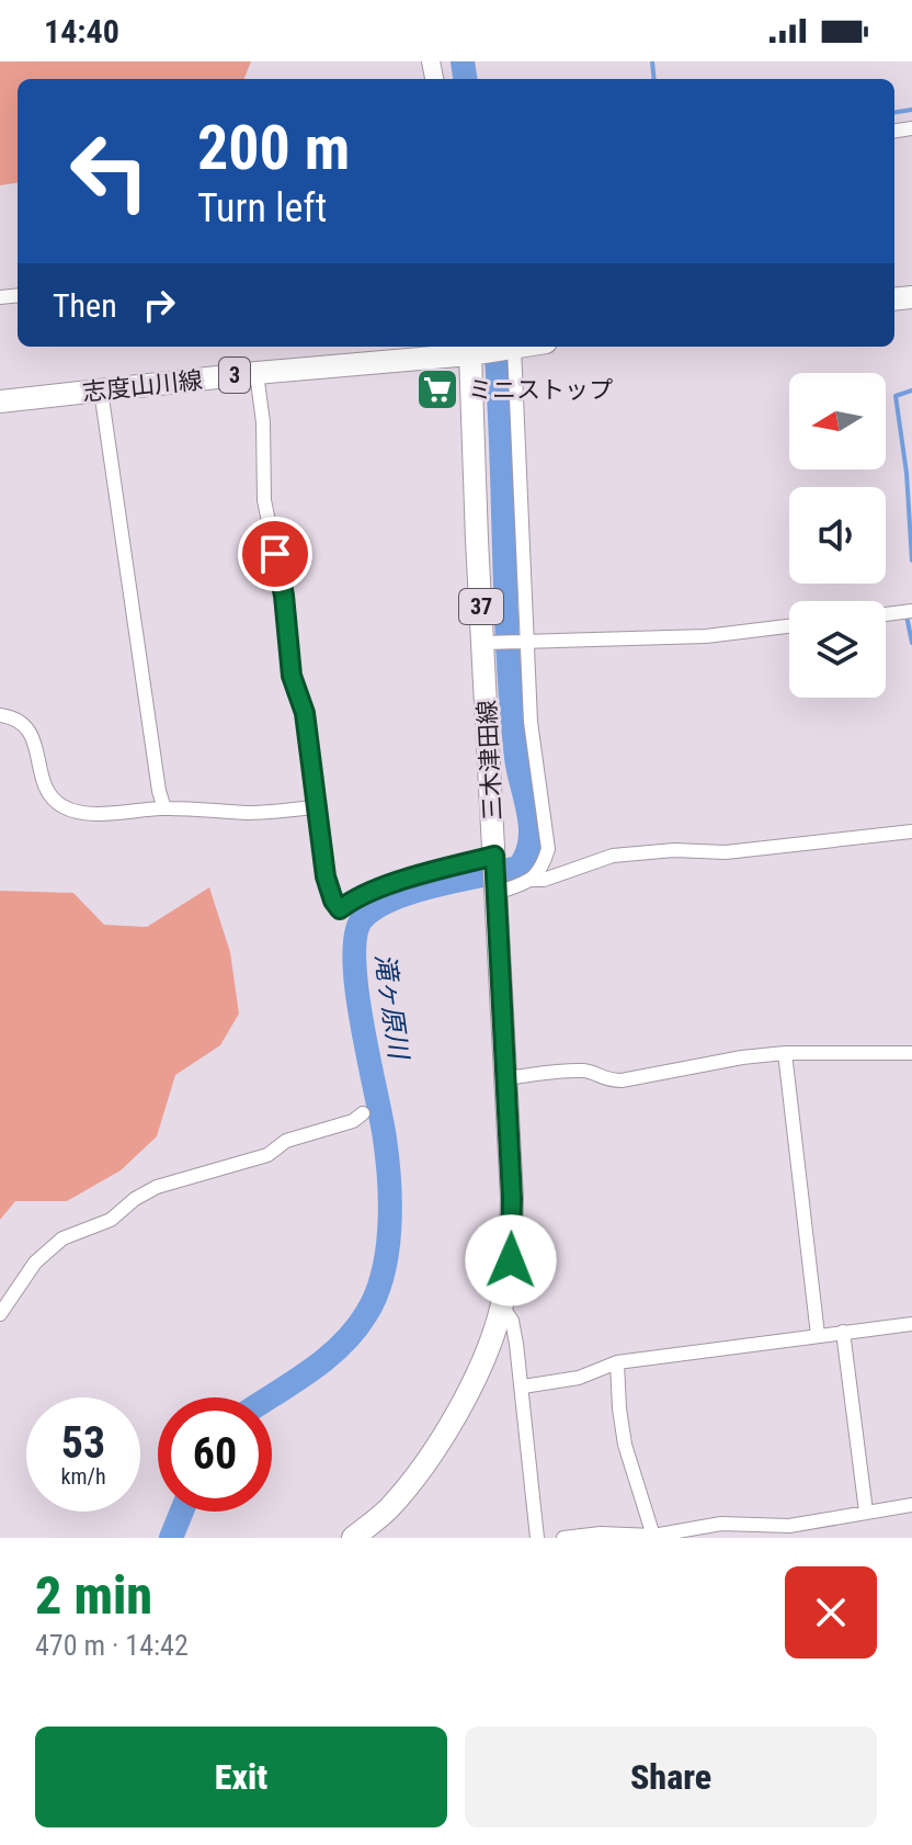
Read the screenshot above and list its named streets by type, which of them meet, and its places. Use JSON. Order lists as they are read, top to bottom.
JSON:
{
  "streets": {
    "main road": [
      "3",
      "志度山川線",
      "37",
      "三木津田線"
    ]
  },
  "crossings": [
    ["志度山川線", "三木津田線"]
  ],
  "water": ["滝ヶ原川"],
  "places": {
    "supermarket": ["ミニストップ"]
  },
  "north": "left",
  "page": {
    "status": "14:40",
    "turn": ["200 m", "Turn left"],
    "then": "Then",
    "speed": "53 km/h",
    "limit": "60",
    "heading": ["2 min", "470 m · 14:42"],
    "buttons": ["Exit", "Share"]
  }
}
